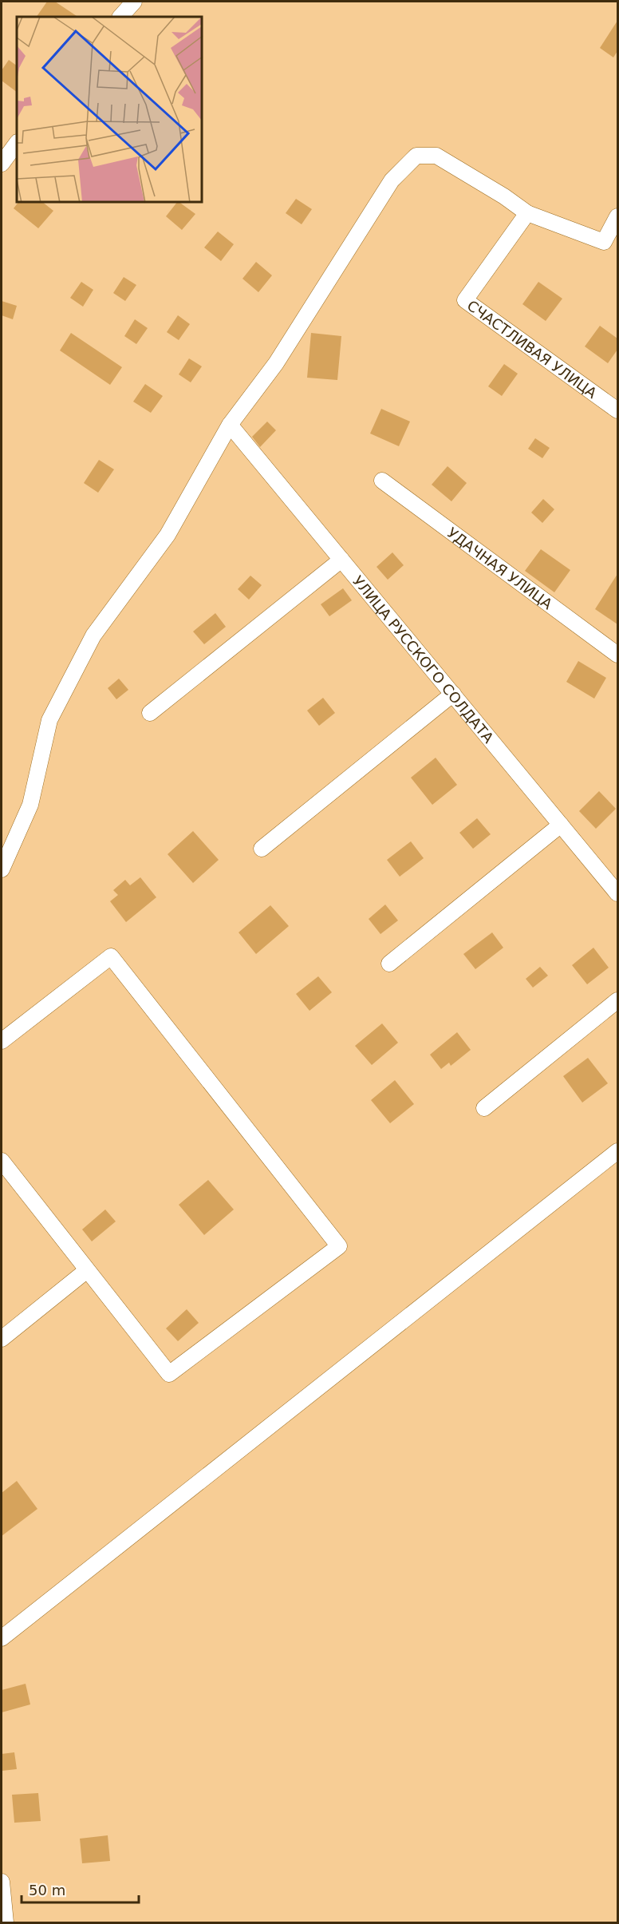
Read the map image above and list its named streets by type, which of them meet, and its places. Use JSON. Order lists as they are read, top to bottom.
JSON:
{
  "streets": {
    "street": ["СЧАСТЛИВАЯ УЛИЦА", "УДАЧНАЯ УЛИЦА", "УЛИЦА РУССКОГО СОЛДАТА"]
  },
  "scale_bar": "50 m"
}
